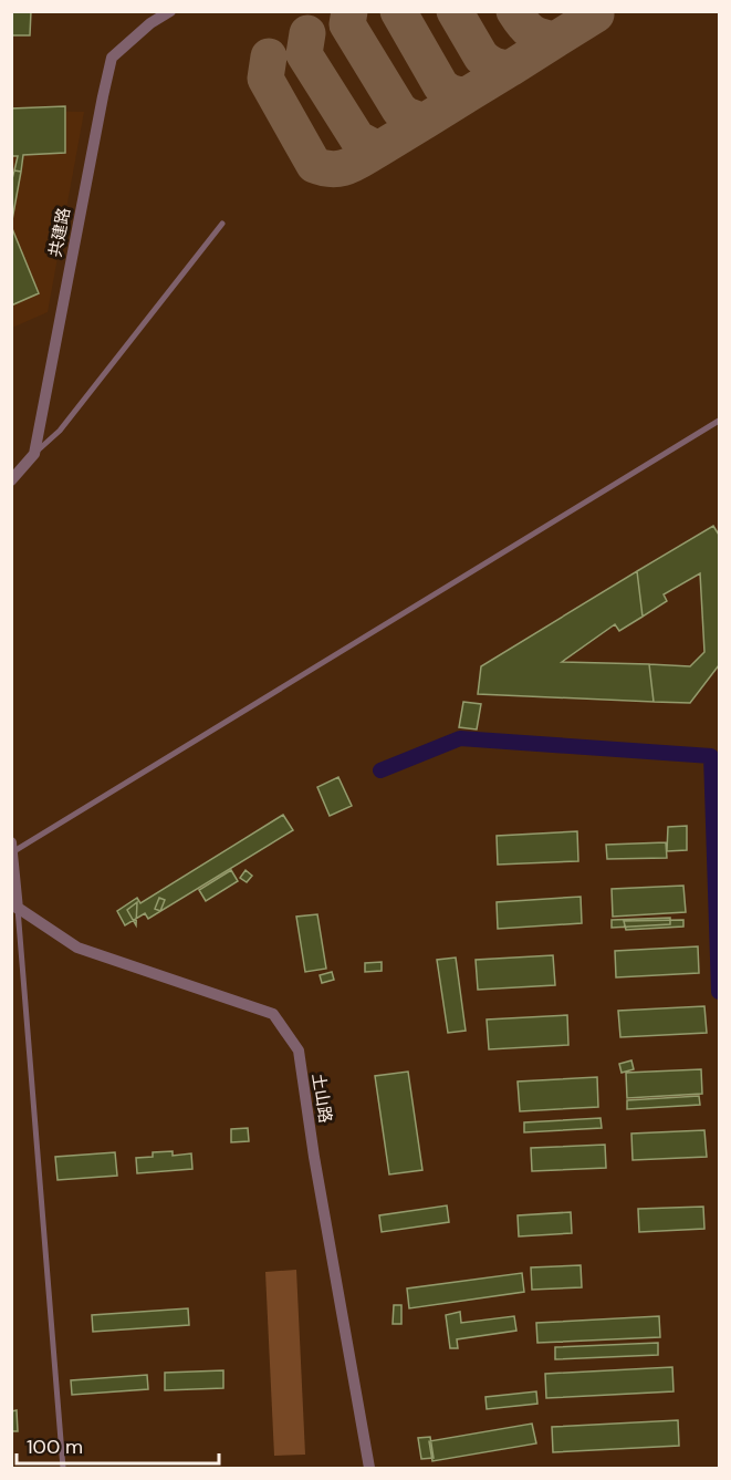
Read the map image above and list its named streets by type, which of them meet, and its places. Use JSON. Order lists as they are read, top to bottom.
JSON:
{
  "streets": {
    "street": ["共建路", "土山路"]
  },
  "scale_bar": "100 m"
}
